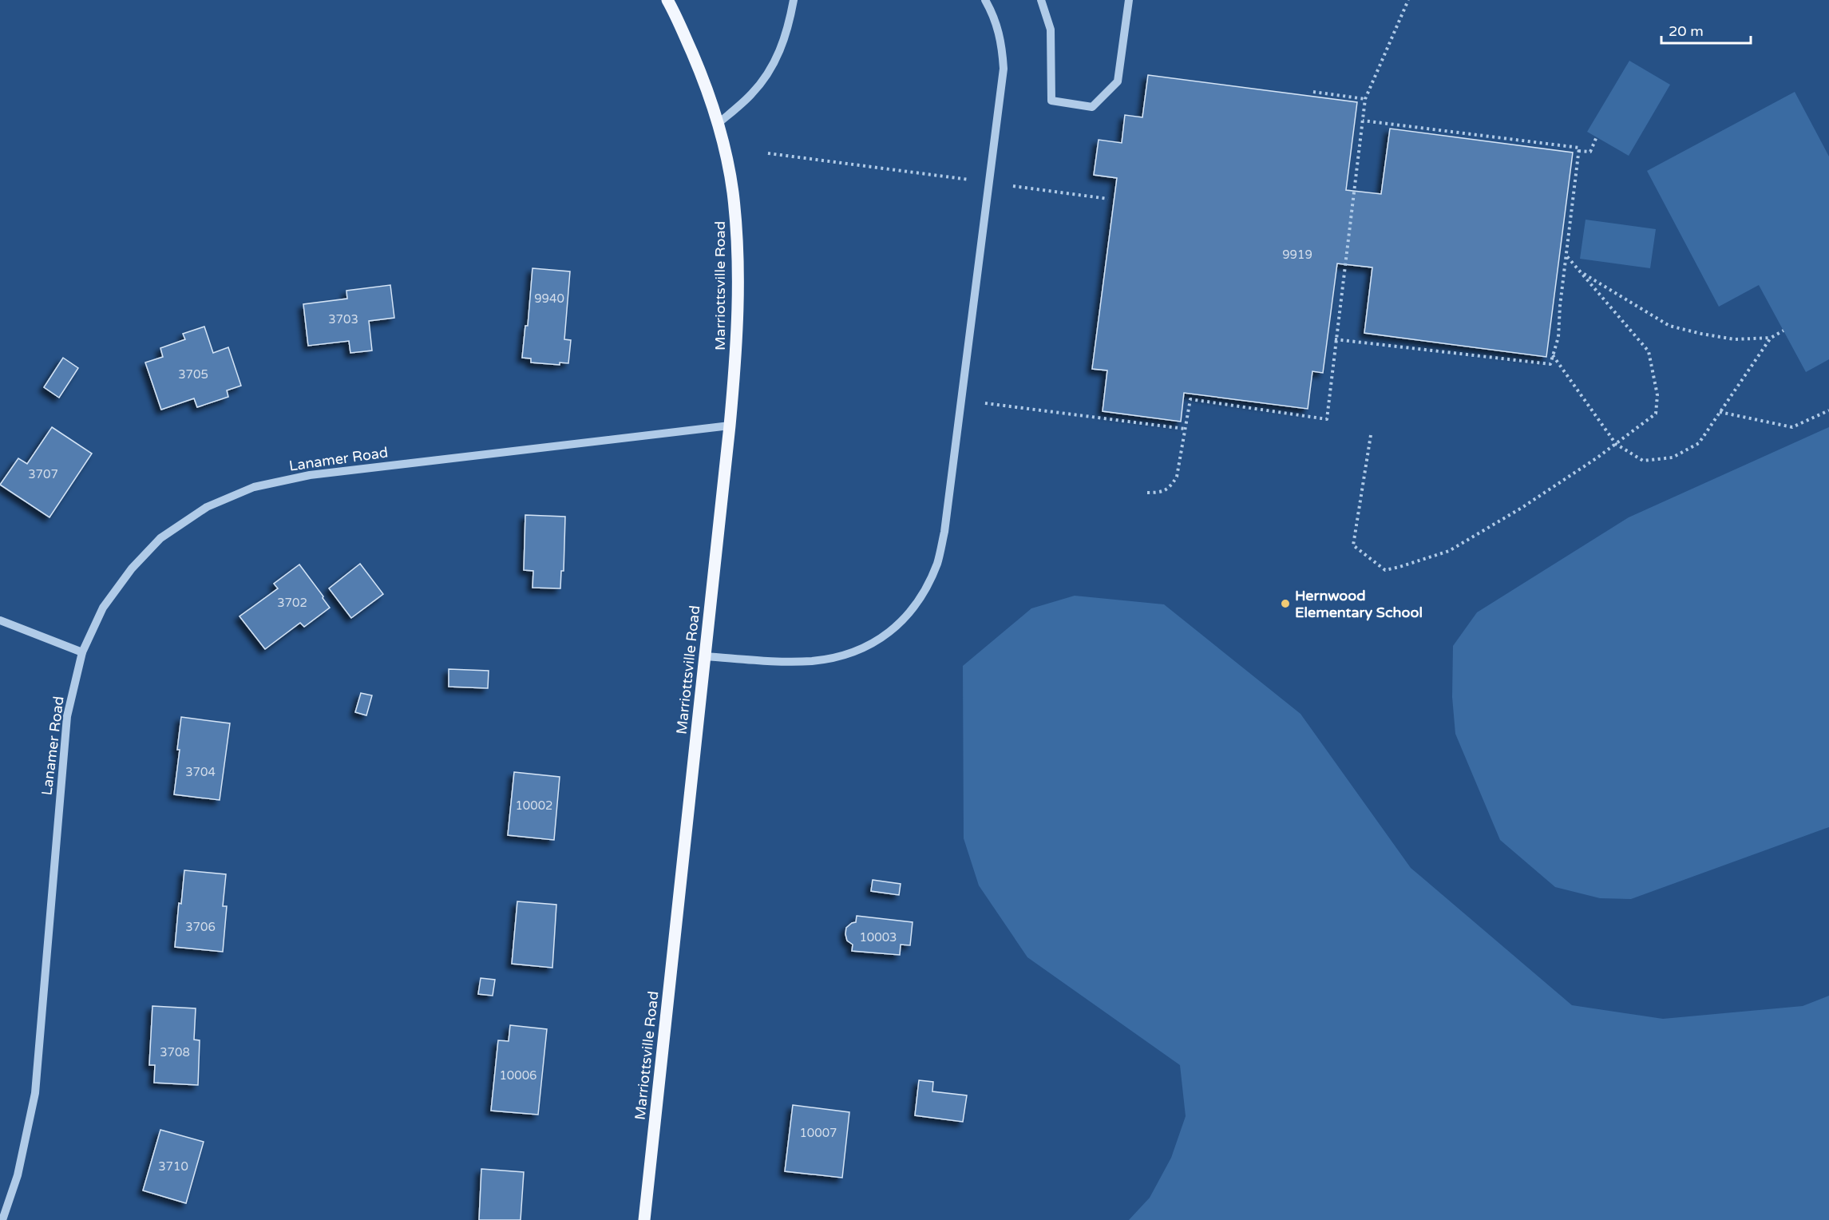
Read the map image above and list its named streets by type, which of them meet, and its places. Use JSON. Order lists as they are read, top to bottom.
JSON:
{
  "streets": {
    "main road": ["Marriottsville Road"],
    "street": ["Lanamer Road"]
  },
  "crossings": [
    ["Marriottsville Road", "Lanamer Road"]
  ],
  "places": ["Hernwood Elementary School"],
  "house_numbers": [
    "9919",
    "9940",
    "3703",
    "3705",
    "3707",
    "3702",
    "3704",
    "10002",
    "3706",
    "10003",
    "3708",
    "10006",
    "10007",
    "3710"
  ],
  "scale_bar": "20 m"
}
